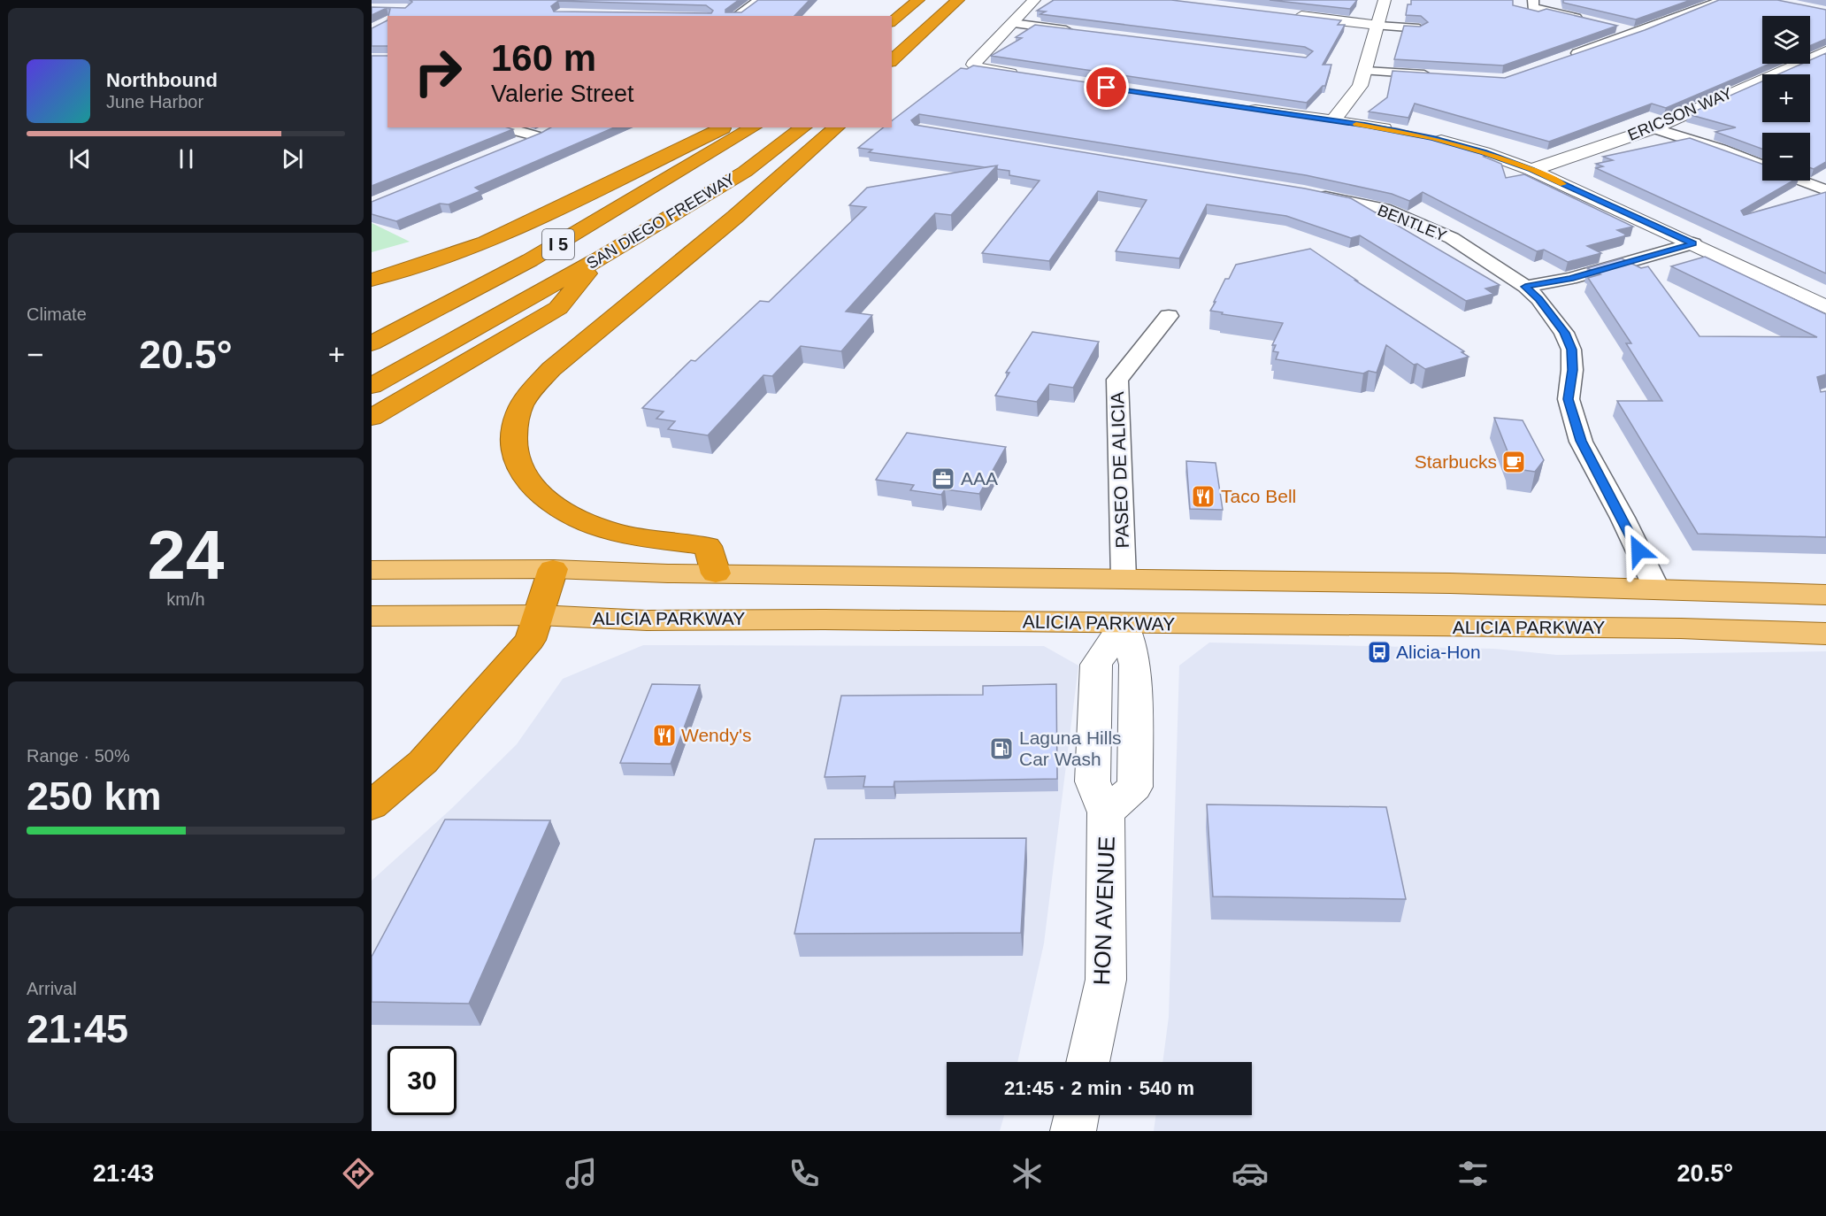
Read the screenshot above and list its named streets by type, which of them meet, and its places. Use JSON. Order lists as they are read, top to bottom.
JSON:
{
  "streets": {
    "highway": ["SAN DIEGO FREEWAY", "I 5"],
    "main road": ["ALICIA PARKWAY"],
    "street": [
      "ERICSON WAY",
      "BENTLEY",
      "PASEO DE ALICIA",
      "HON AVENUE"
    ]
  },
  "crossings": [
    ["ALICIA PARKWAY", "HON AVENUE"]
  ],
  "places": {
    "cafe": ["Starbucks"],
    "office": ["AAA"],
    "restaurant": ["Taco Bell", "Wendy's"],
    "bus stop": ["Alicia-Hon"],
    "fuel station": ["Laguna Hills Car Wash"]
  },
  "page": {
    "map_buttons": ["+", "−"],
    "turn": ["160 m", "Valerie Street"],
    "song": ["Northbound", "June Harbor"],
    "tile": [
      "Climate",
      ["24", "km/h"],
      ["Range · 50%", "250 km"],
      ["Arrival", "21:45"]
    ],
    "heat": ["−", "20.5°", "+"],
    "limit": "30",
    "trip": "21:45 · 2 min · 540 m",
    "tabs": ["21:43", "20.5°"]
  }
}
